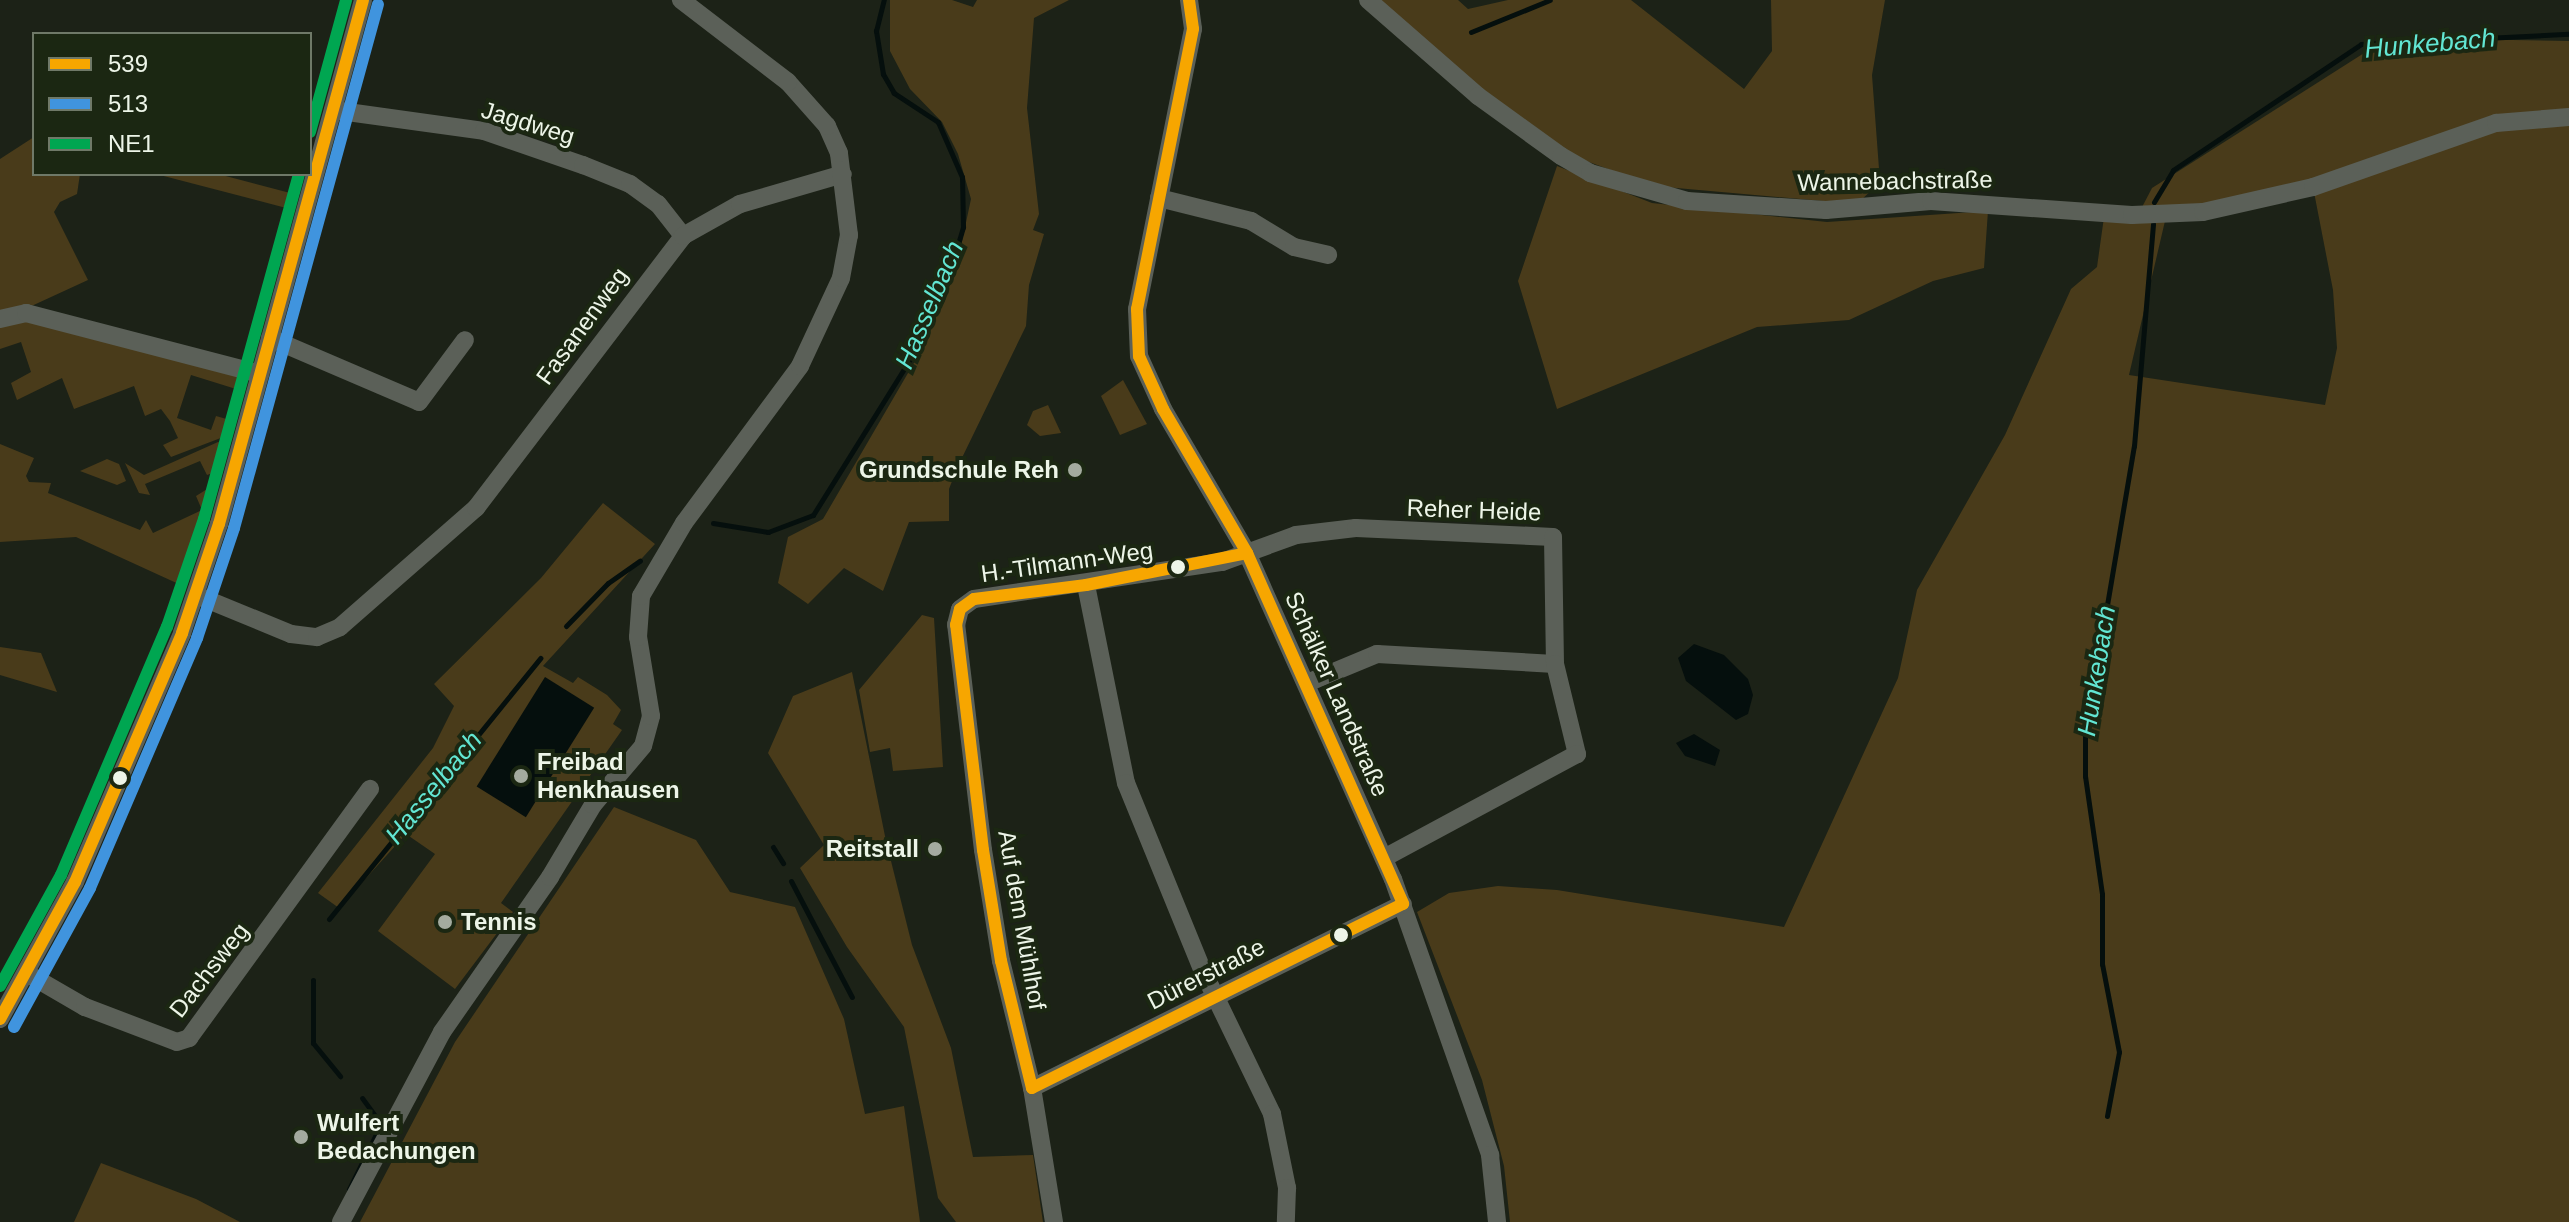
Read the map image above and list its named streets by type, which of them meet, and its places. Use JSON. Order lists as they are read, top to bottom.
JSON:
{
  "streets": {
    "street": [
      "Jagdweg",
      "Wannebachstraße",
      "Fasanenweg",
      "Reher Heide",
      "H.-Tilmann-Weg",
      "Schälker Landstraße",
      "Auf dem Mühlhof",
      "Dachsweg",
      "Dürerstraße"
    ]
  },
  "crossings": [
    ["Jagdweg", "Fasanenweg"],
    ["Reher Heide", "H.-Tilmann-Weg"],
    ["Reher Heide", "Schälker Landstraße"],
    ["H.-Tilmann-Weg", "Schälker Landstraße"],
    ["H.-Tilmann-Weg", "Auf dem Mühlhof"],
    ["Schälker Landstraße", "Dürerstraße"],
    ["Auf dem Mühlhof", "Dürerstraße"]
  ],
  "water": ["Hunkebach", "Hasselbach"],
  "places": [
    "Grundschule Reh",
    "Freibad Henkhausen",
    "Reitstall",
    "Tennis",
    "Wulfert Bedachungen"
  ],
  "lines": ["transit line 539", "transit line NE1", "transit line 513"],
  "legend": ["539", "513", "NE1"]
}
